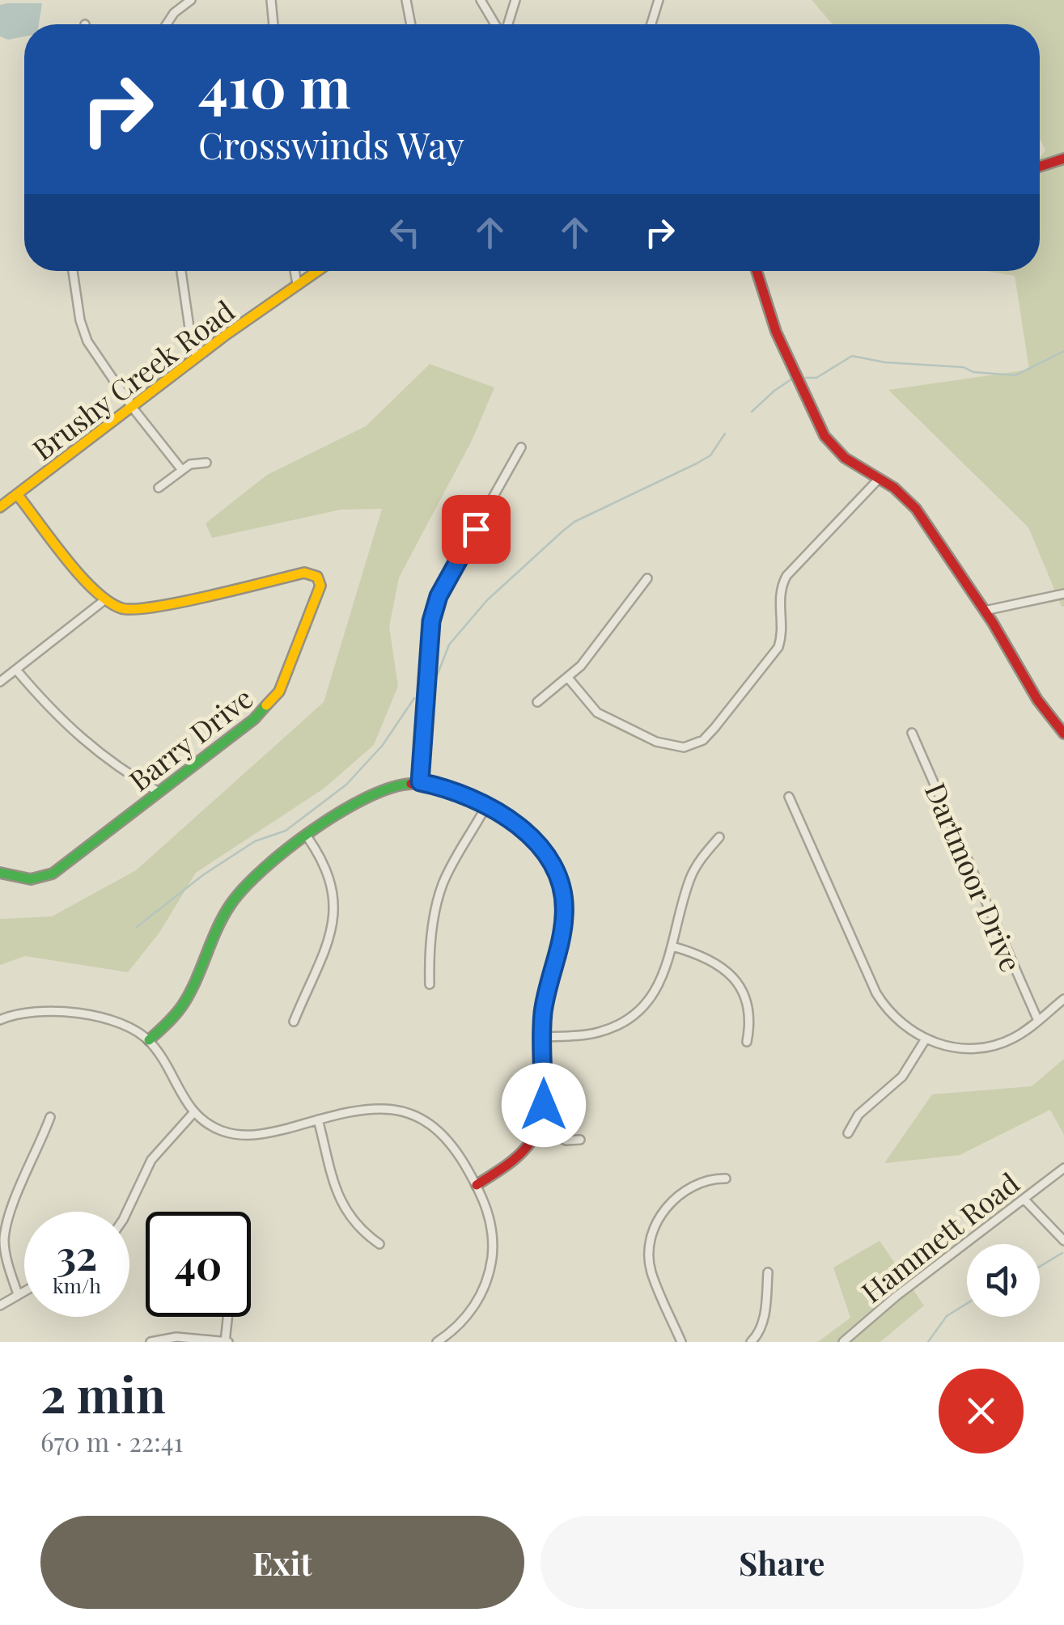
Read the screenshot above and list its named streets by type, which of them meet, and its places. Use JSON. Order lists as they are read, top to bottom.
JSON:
{
  "streets": {
    "street": [
      "Brushy Creek Road",
      "Barry Drive",
      "Dartmoor Drive",
      "Hammett Road"
    ]
  },
  "page": {
    "turn": ["410 m", "Crosswinds Way"],
    "speed": "32 km/h",
    "limit": "40",
    "heading": ["2 min", "670 m · 22:41"],
    "buttons": ["Exit", "Share"]
  }
}
